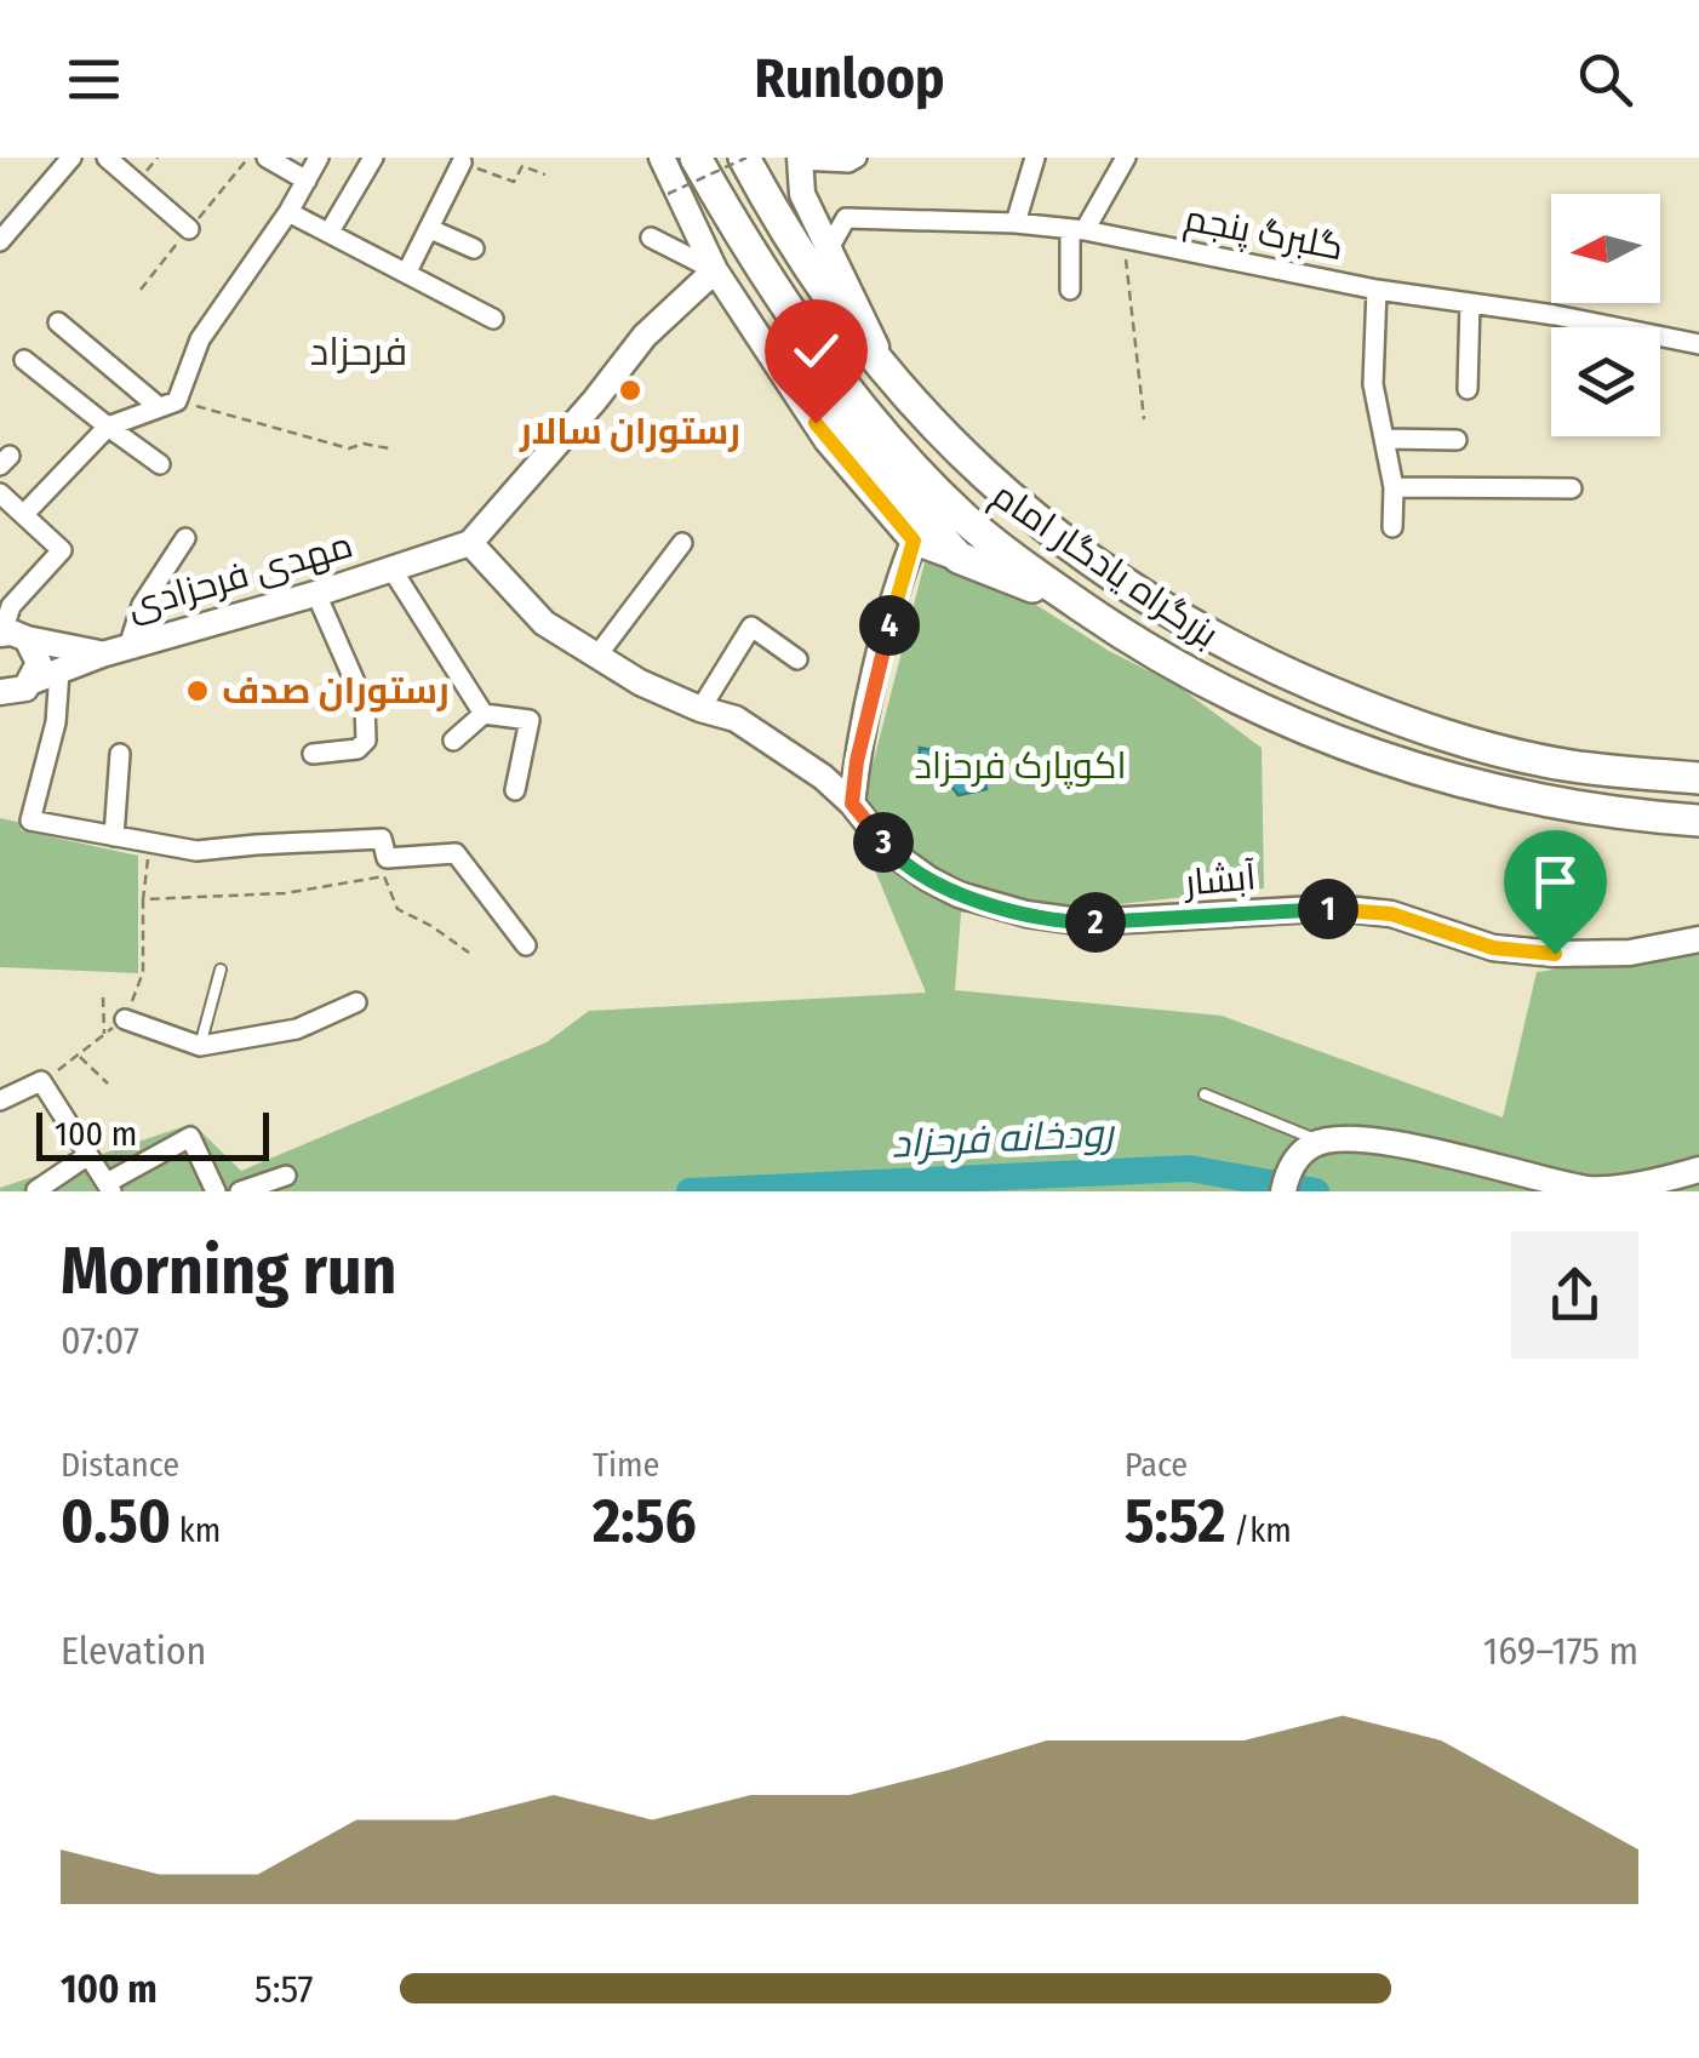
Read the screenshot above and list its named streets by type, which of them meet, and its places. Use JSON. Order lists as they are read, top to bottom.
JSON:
{
  "streets": {
    "highway": ["بزرگراه یادگار امام"],
    "street": ["گلبرگ پنجم", "مهدی فرحزادی", "آبشار"]
  },
  "crossings": [
    ["مهدی فرحزادی", "آبشار"]
  ],
  "districts": ["فرحزاد"],
  "water": ["رودخانه فرحزاد"],
  "parks": ["اکوپارک فرحزاد"],
  "places": ["رستوران سالار", "رستوران صدف"],
  "scale_bar": "100 m",
  "north": "left",
  "page": {
    "header": "Runloop",
    "pins": [
      "4",
      "3",
      "1",
      "2"
    ],
    "scale": "100 m",
    "heading": ["Morning run", "07:07"],
    "stats": [
      ["Distance", "0.50 km"],
      ["Time", "2:56"],
      ["Pace", "5:52 /km"]
    ],
    "chart": ["Elevation", "169–175 m"],
    "list": [
      {
        "name": "100 m",
        "note": "5:57"
      }
    ]
  }
}
